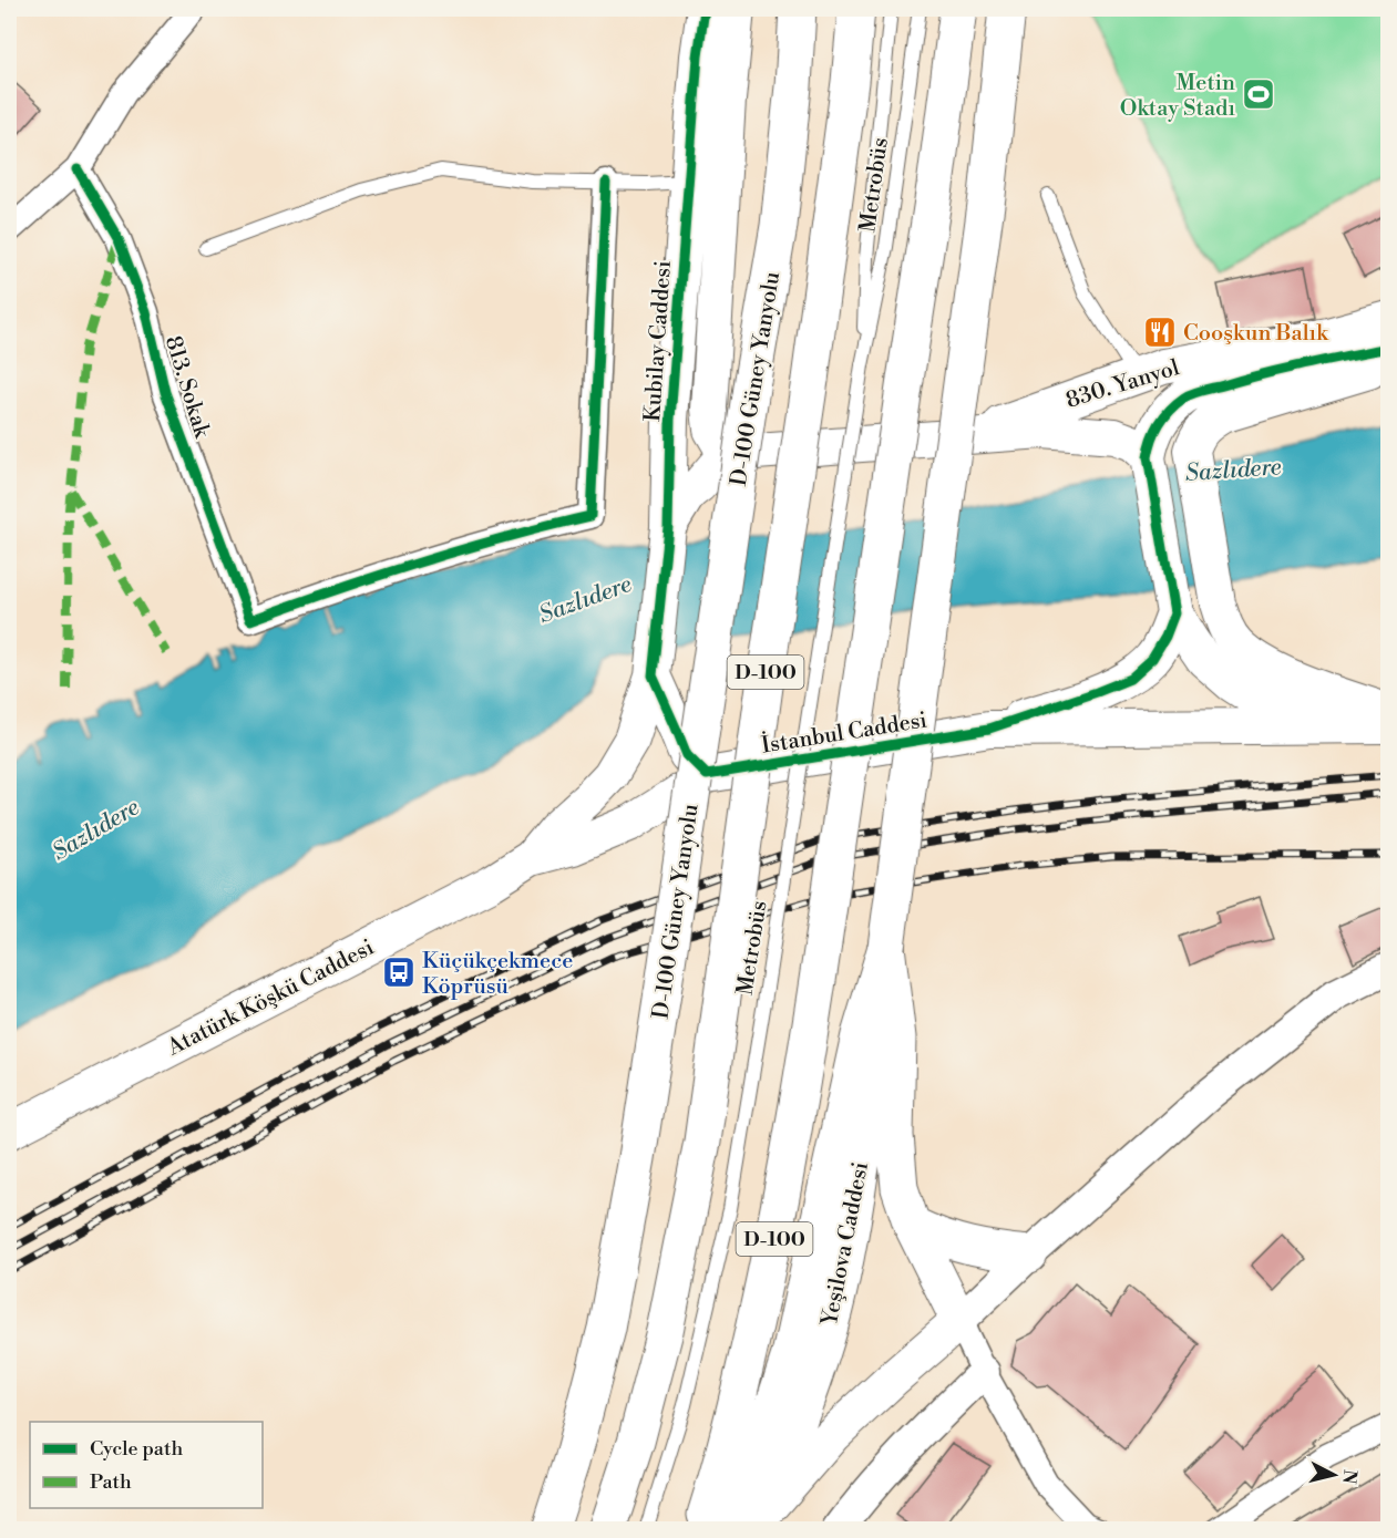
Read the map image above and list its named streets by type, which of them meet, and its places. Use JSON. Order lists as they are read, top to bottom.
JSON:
{
  "streets": {
    "main road": [
      "Kubilay Caddesi",
      "D-100 Güney Yanyolu",
      "830. Yanyol",
      "D-100",
      "İstanbul Caddesi",
      "Atatürk Köşkü Caddesi",
      "Yeşilova Caddesi"
    ],
    "street": ["813. Sokak"],
    "lane": ["Metrobüs"]
  },
  "crossings": [
    ["Kubilay Caddesi", "Atatürk Köşkü Caddesi"]
  ],
  "water": ["Sazlıdere"],
  "places": {
    "sports": ["Metin Oktay Stadı"],
    "restaurant": ["Cooşkun Balık"],
    "bus stop": ["Küçükçekmece Köprüsü"]
  },
  "legend": ["Cycle path", "Path"],
  "north": "right"
}
